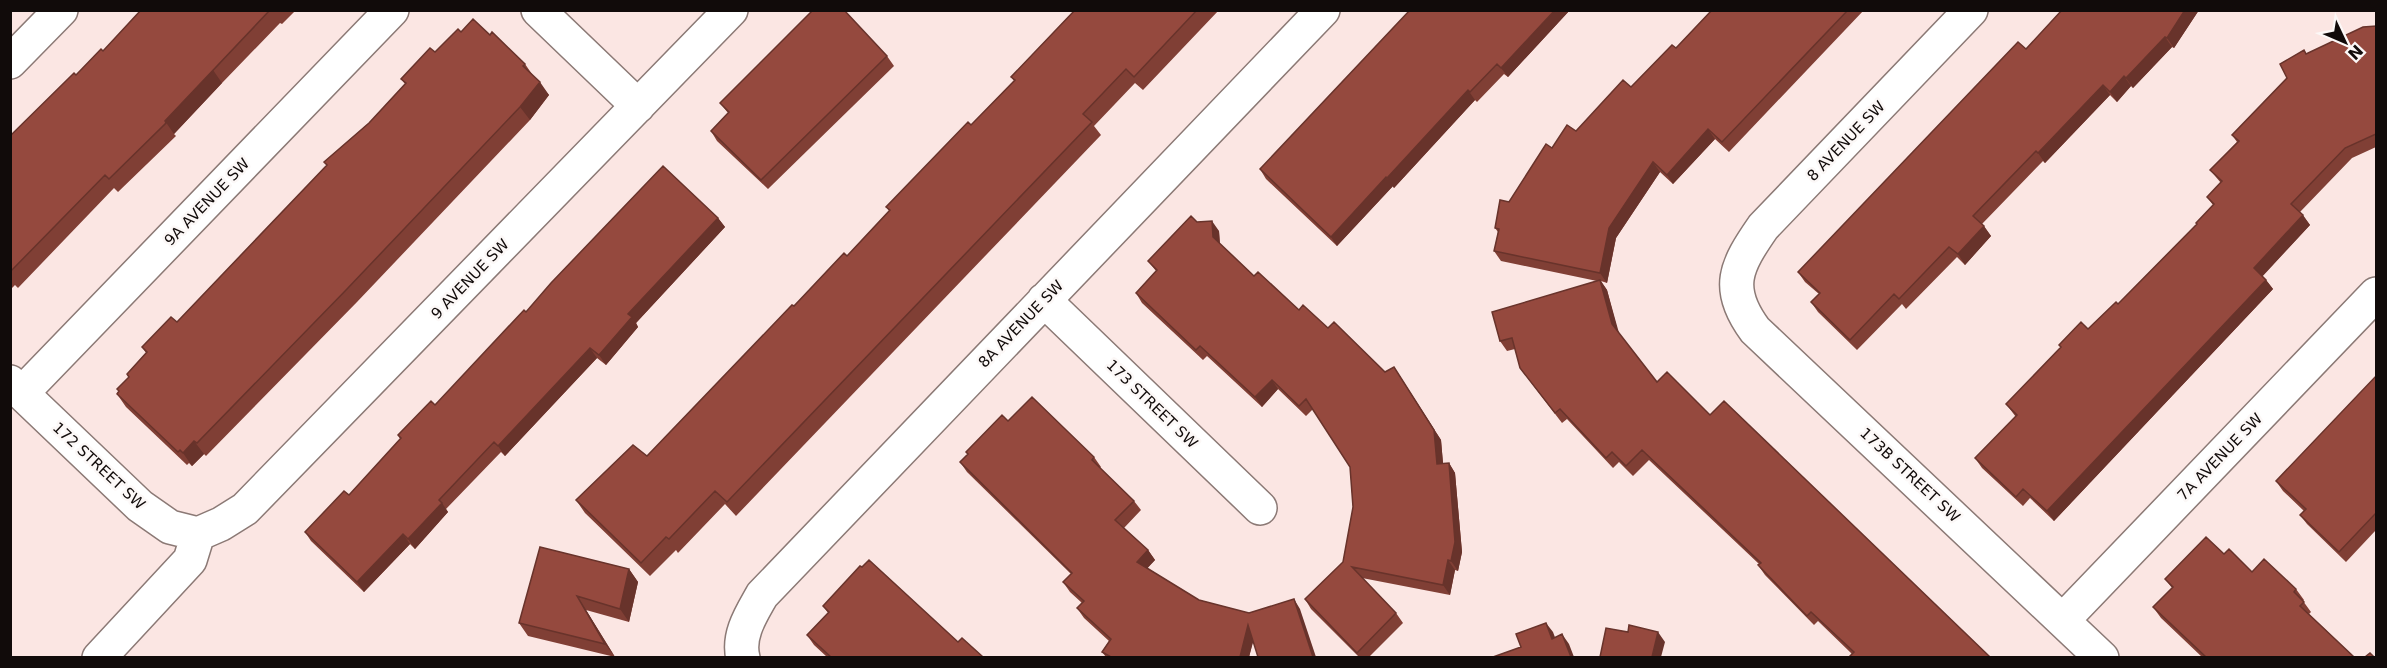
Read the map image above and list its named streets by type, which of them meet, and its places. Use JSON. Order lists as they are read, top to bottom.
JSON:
{
  "streets": {
    "street": [
      "8 AVENUE SW",
      "9A AVENUE SW",
      "9 AVENUE SW",
      "8A AVENUE SW",
      "173 STREET SW",
      "7A AVENUE SW",
      "172 STREET SW",
      "173B STREET SW"
    ]
  },
  "crossings": [
    ["8 AVENUE SW", "173B STREET SW"],
    ["9A AVENUE SW", "172 STREET SW"],
    ["9 AVENUE SW", "172 STREET SW"],
    ["8A AVENUE SW", "173 STREET SW"],
    ["7A AVENUE SW", "173B STREET SW"]
  ],
  "north": "bottom right"
}
